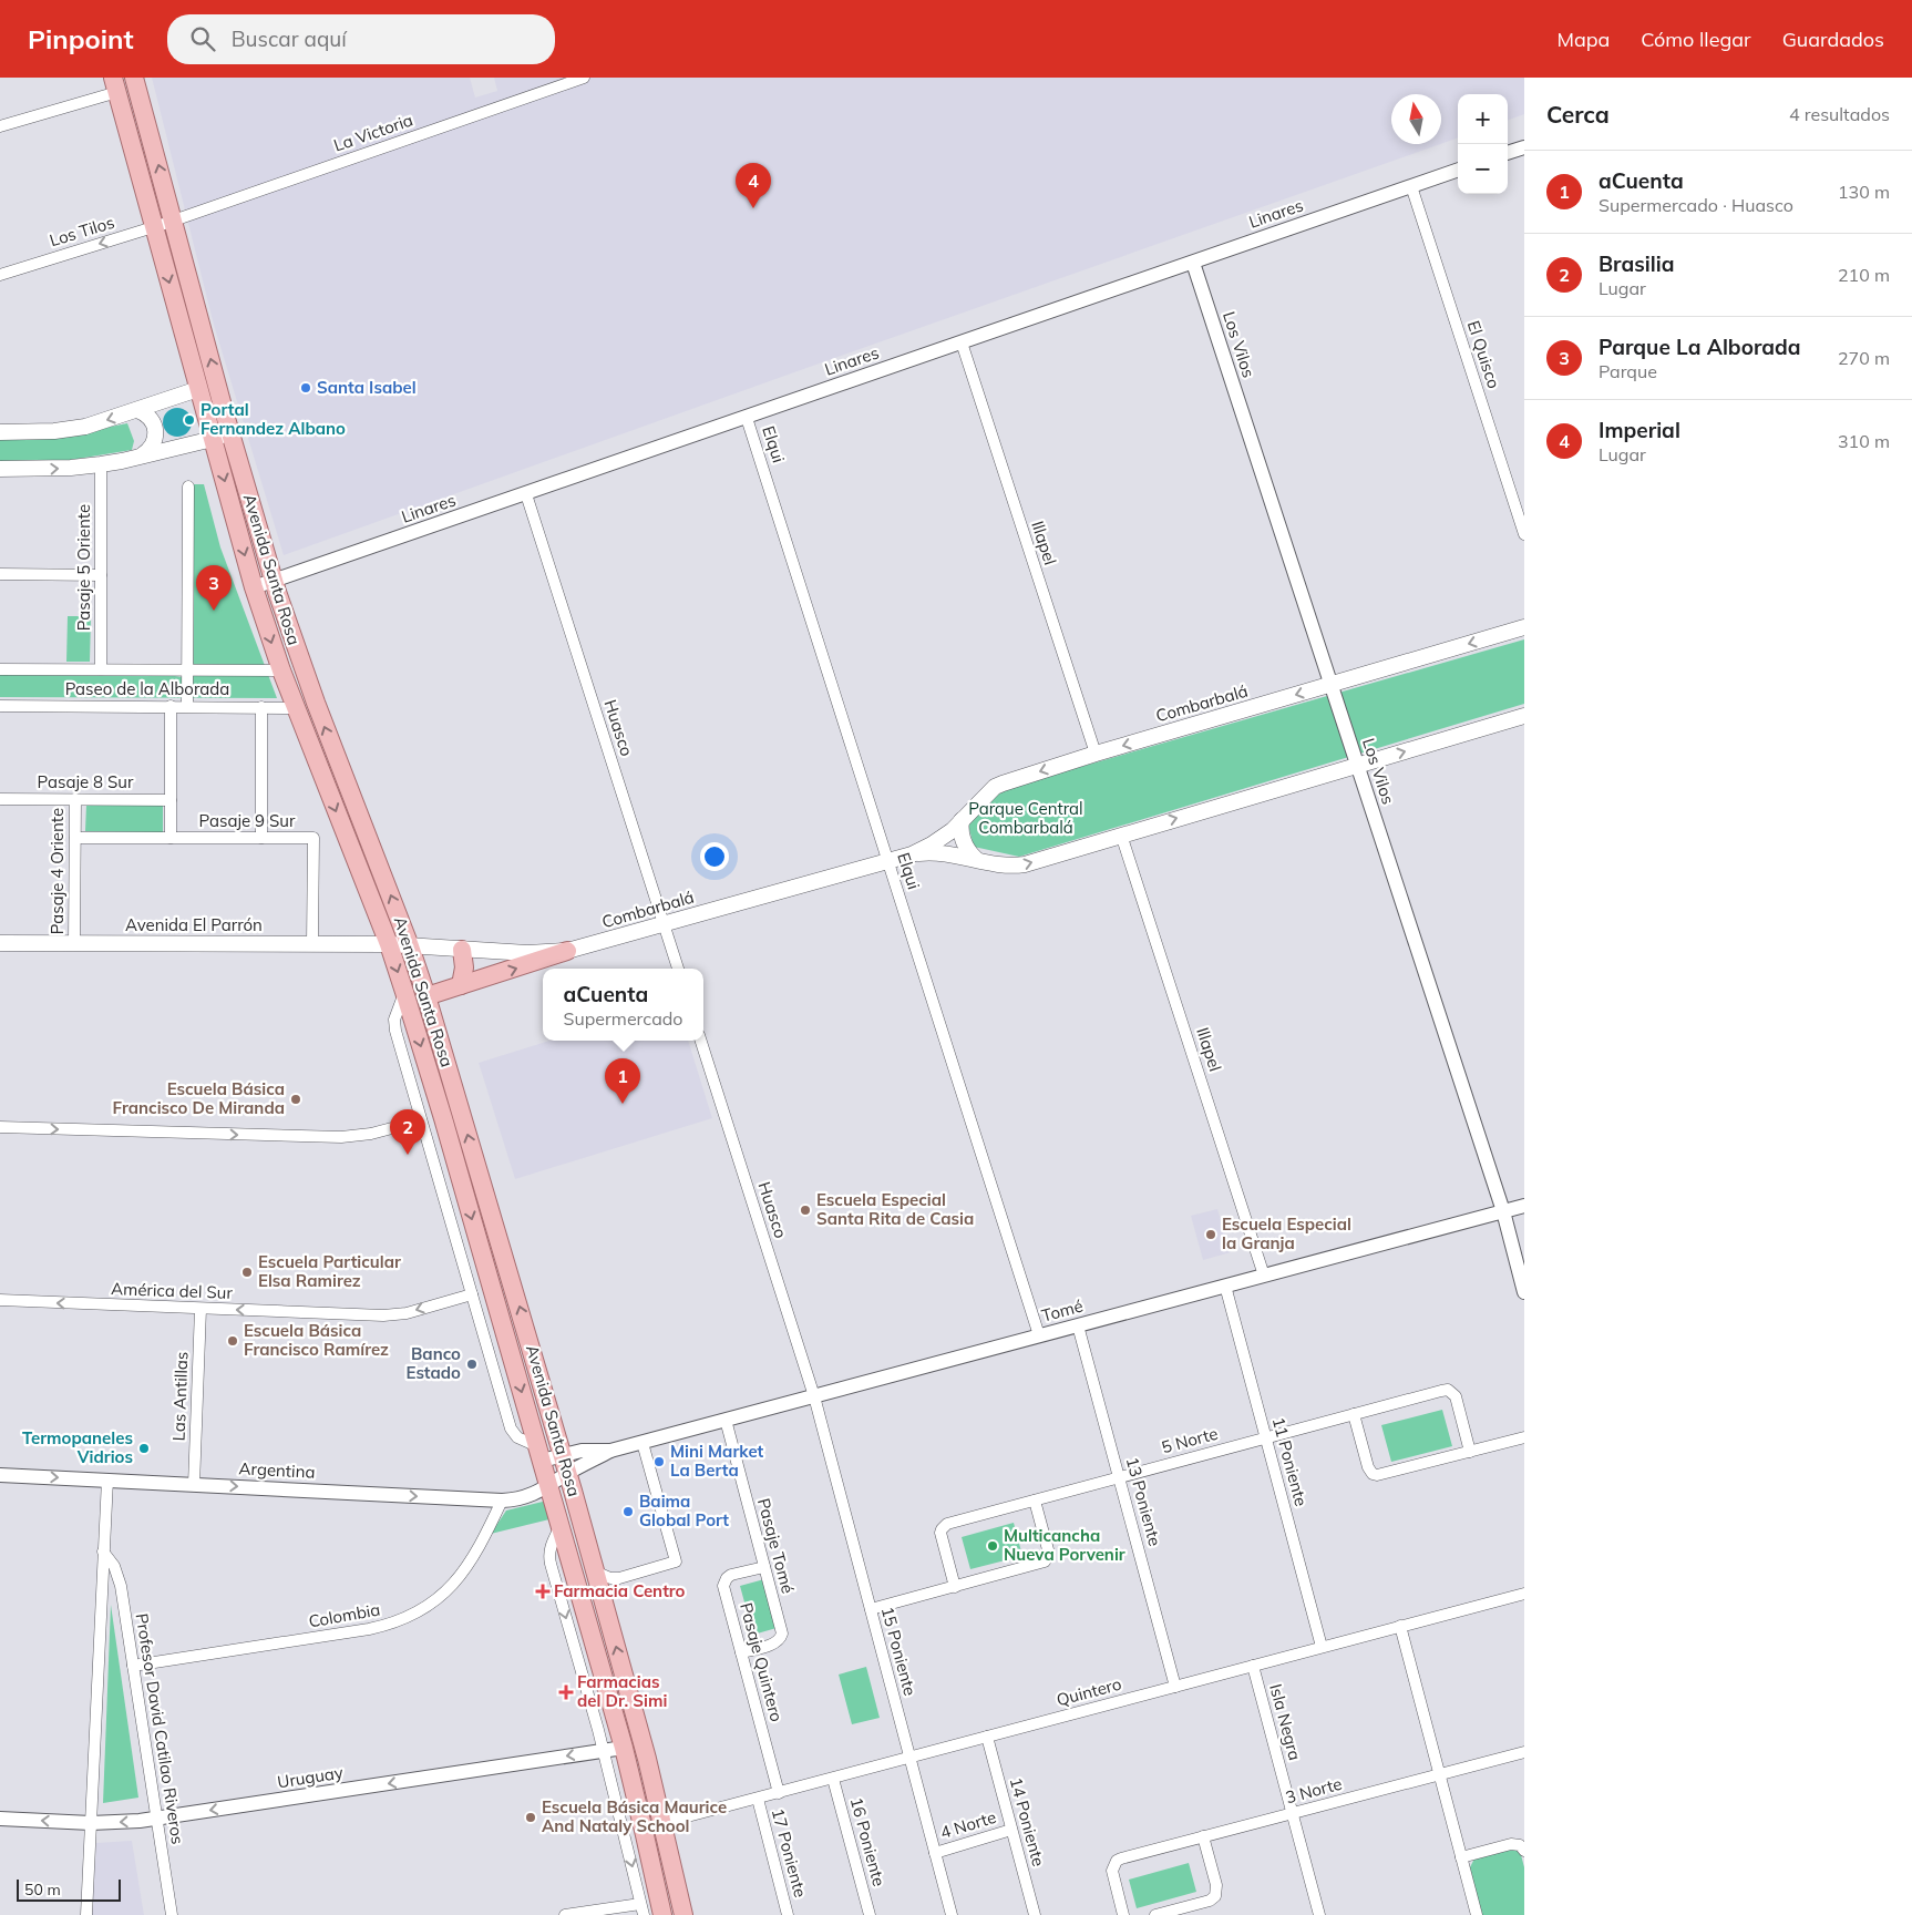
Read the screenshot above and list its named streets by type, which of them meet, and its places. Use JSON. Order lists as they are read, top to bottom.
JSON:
{
  "streets": {
    "main road": ["Avenida Santa Rosa", "Combarbalá", "Avenida El Parrón"],
    "street": [
      "La Victoria",
      "Linares",
      "Los Tilos",
      "Los Vilos",
      "El Quisco",
      "Elqui",
      "Illapel",
      "Pasaje 5 Oriente",
      "Paseo de la Alborada",
      "Huasco",
      "Pasaje 8 Sur",
      "Pasaje 9 Sur",
      "Pasaje 4 Oriente",
      "América del Sur",
      "Tomé",
      "Las Antillas",
      "5 Norte",
      "11 Poniente",
      "Argentina",
      "13 Poniente",
      "Pasaje Tomé",
      "Colombia",
      "15 Poniente",
      "Pasaje Quintero",
      "Quintero",
      "Isla Negra",
      "Profesor David Catilao Riveros",
      "Uruguay",
      "3 Norte",
      "14 Poniente",
      "4 Norte",
      "16 Poniente",
      "17 Poniente"
    ]
  },
  "crossings": [
    ["La Victoria", "Los Tilos"],
    ["La Victoria", "Avenida Santa Rosa"],
    ["Linares", "Los Vilos"],
    ["Linares", "El Quisco"],
    ["Linares", "Elqui"],
    ["Linares", "Illapel"],
    ["Linares", "Avenida Santa Rosa"],
    ["Linares", "Huasco"],
    ["Los Tilos", "Avenida Santa Rosa"],
    ["Los Vilos", "Combarbalá"],
    ["Los Vilos", "Tomé"],
    ["Elqui", "Combarbalá"],
    ["Elqui", "Tomé"],
    ["Illapel", "Combarbalá"],
    ["Illapel", "Tomé"],
    ["Pasaje 5 Oriente", "Paseo de la Alborada"],
    ["Avenida Santa Rosa", "Paseo de la Alborada"],
    ["Avenida Santa Rosa", "Combarbalá"],
    ["Avenida Santa Rosa", "Avenida El Parrón"],
    ["Avenida Santa Rosa", "América del Sur"],
    ["Avenida Santa Rosa", "Tomé"],
    ["Avenida Santa Rosa", "Argentina"],
    ["Avenida Santa Rosa", "Quintero"],
    ["Avenida Santa Rosa", "Uruguay"],
    ["Combarbalá", "Huasco"],
    ["Combarbalá", "Avenida El Parrón"],
    ["Huasco", "Tomé"],
    ["Huasco", "15 Poniente"],
    ["Pasaje 8 Sur", "Pasaje 4 Oriente"],
    ["Pasaje 9 Sur", "Pasaje 4 Oriente"],
    ["Pasaje 9 Sur", "Avenida El Parrón"],
    ["Pasaje 4 Oriente", "Avenida El Parrón"],
    ["América del Sur", "Las Antillas"],
    ["Tomé", "11 Poniente"],
    ["Tomé", "Argentina"],
    ["Tomé", "13 Poniente"],
    ["Tomé", "Pasaje Tomé"],
    ["Tomé", "15 Poniente"],
    ["Las Antillas", "Argentina"],
    ["5 Norte", "11 Poniente"],
    ["5 Norte", "13 Poniente"],
    ["11 Poniente", "Quintero"],
    ["Argentina", "Colombia"],
    ["13 Poniente", "Quintero"],
    ["Pasaje Tomé", "Pasaje Quintero"],
    ["Colombia", "Profesor David Catilao Riveros"],
    ["15 Poniente", "Quintero"],
    ["15 Poniente", "4 Norte"],
    ["Pasaje Quintero", "Quintero"],
    ["Quintero", "Isla Negra"],
    ["Quintero", "14 Poniente"],
    ["Quintero", "16 Poniente"],
    ["Quintero", "17 Poniente"],
    ["Isla Negra", "3 Norte"],
    ["Profesor David Catilao Riveros", "Uruguay"],
    ["14 Poniente", "4 Norte"]
  ],
  "one_way": [
    "Los Tilos",
    "América del Sur",
    "Argentina",
    "Uruguay"
  ],
  "parks": ["Parque Central Combarbalá"],
  "places": {
    "other": [
      "Santa Isabel",
      "Portal Fernandez Albano",
      "Escuela Básica Francisco De Miranda",
      "Escuela Especial Santa Rita de Casia",
      "Escuela Especial la Granja",
      "Escuela Particular Elsa Ramirez",
      "Escuela Básica Francisco Ramírez",
      "Banco Estado",
      "Termopaneles Vidrios",
      "Mini Market La Berta",
      "Baima Global Port",
      "Multicancha Nueva Porvenir",
      "Escuela Básica Maurice And Nataly School"
    ],
    "health": ["Farmacia Centro", "Farmacias del Dr. Simi"]
  },
  "scale_bar": "50 m",
  "north": "top",
  "page": {
    "header": "Pinpoint",
    "search": "Buscar aquí",
    "nav": ["Mapa", "Cómo llegar", "Guardados"],
    "heading": ["Cerca", "4 resultados"],
    "map_buttons": ["+", "−"],
    "list": [
      {
        "mark": "1",
        "name": "aCuenta",
        "note": "Supermercado · Huasco",
        "value": "130 m"
      },
      {
        "mark": "2",
        "name": "Brasilia",
        "note": "Lugar",
        "value": "210 m"
      },
      {
        "mark": "3",
        "name": "Parque La Alborada",
        "note": "Parque",
        "value": "270 m"
      },
      {
        "mark": "4",
        "name": "Imperial",
        "note": "Lugar",
        "value": "310 m"
      }
    ],
    "pins": [
      "4",
      "3",
      "1",
      "2"
    ],
    "popup": ["aCuenta", "Supermercado"],
    "scale": "50 m"
  }
}
